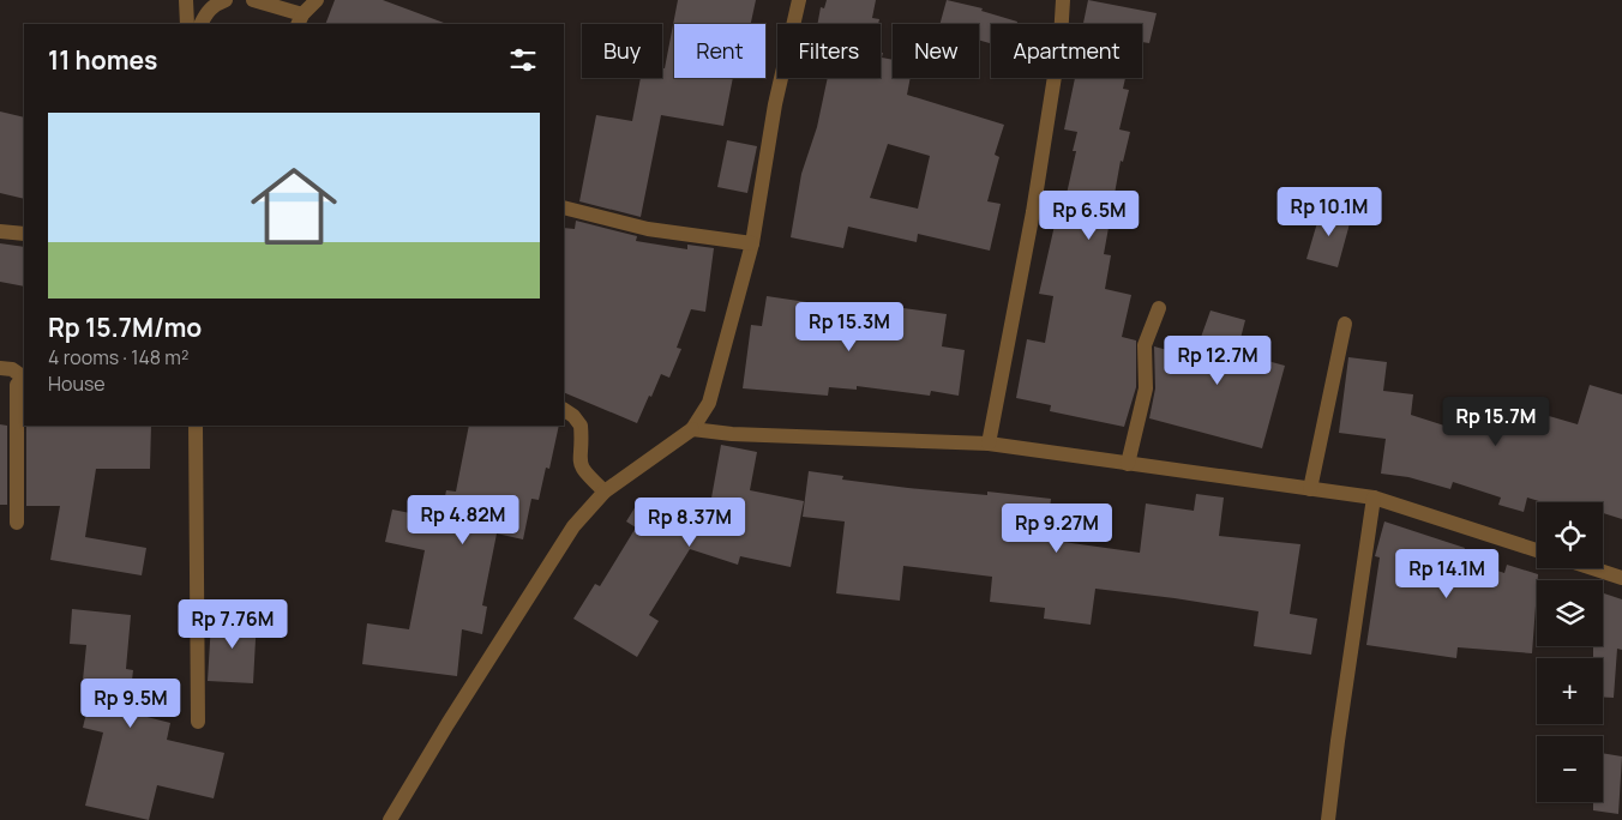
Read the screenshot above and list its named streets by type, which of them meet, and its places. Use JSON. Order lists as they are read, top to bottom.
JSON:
{
  "page": {
    "chip": [
      "Buy",
      "Rent",
      "Filters",
      "New",
      "Apartment"
    ],
    "heading": "11 homes",
    "list": [
      {
        "name": "Rp 15.7M/mo",
        "note": "4 rooms · 148 m² · House"
      }
    ],
    "price": [
      "Rp 10.1M",
      "Rp 6.5M",
      "Rp 15.3M",
      "Rp 12.7M",
      "Rp 15.7M",
      "Rp 4.82M",
      "Rp 8.37M",
      "Rp 9.27M",
      "Rp 14.1M",
      "Rp 7.76M",
      "Rp 9.5M"
    ],
    "map_buttons": ["+", "−"]
  }
}
